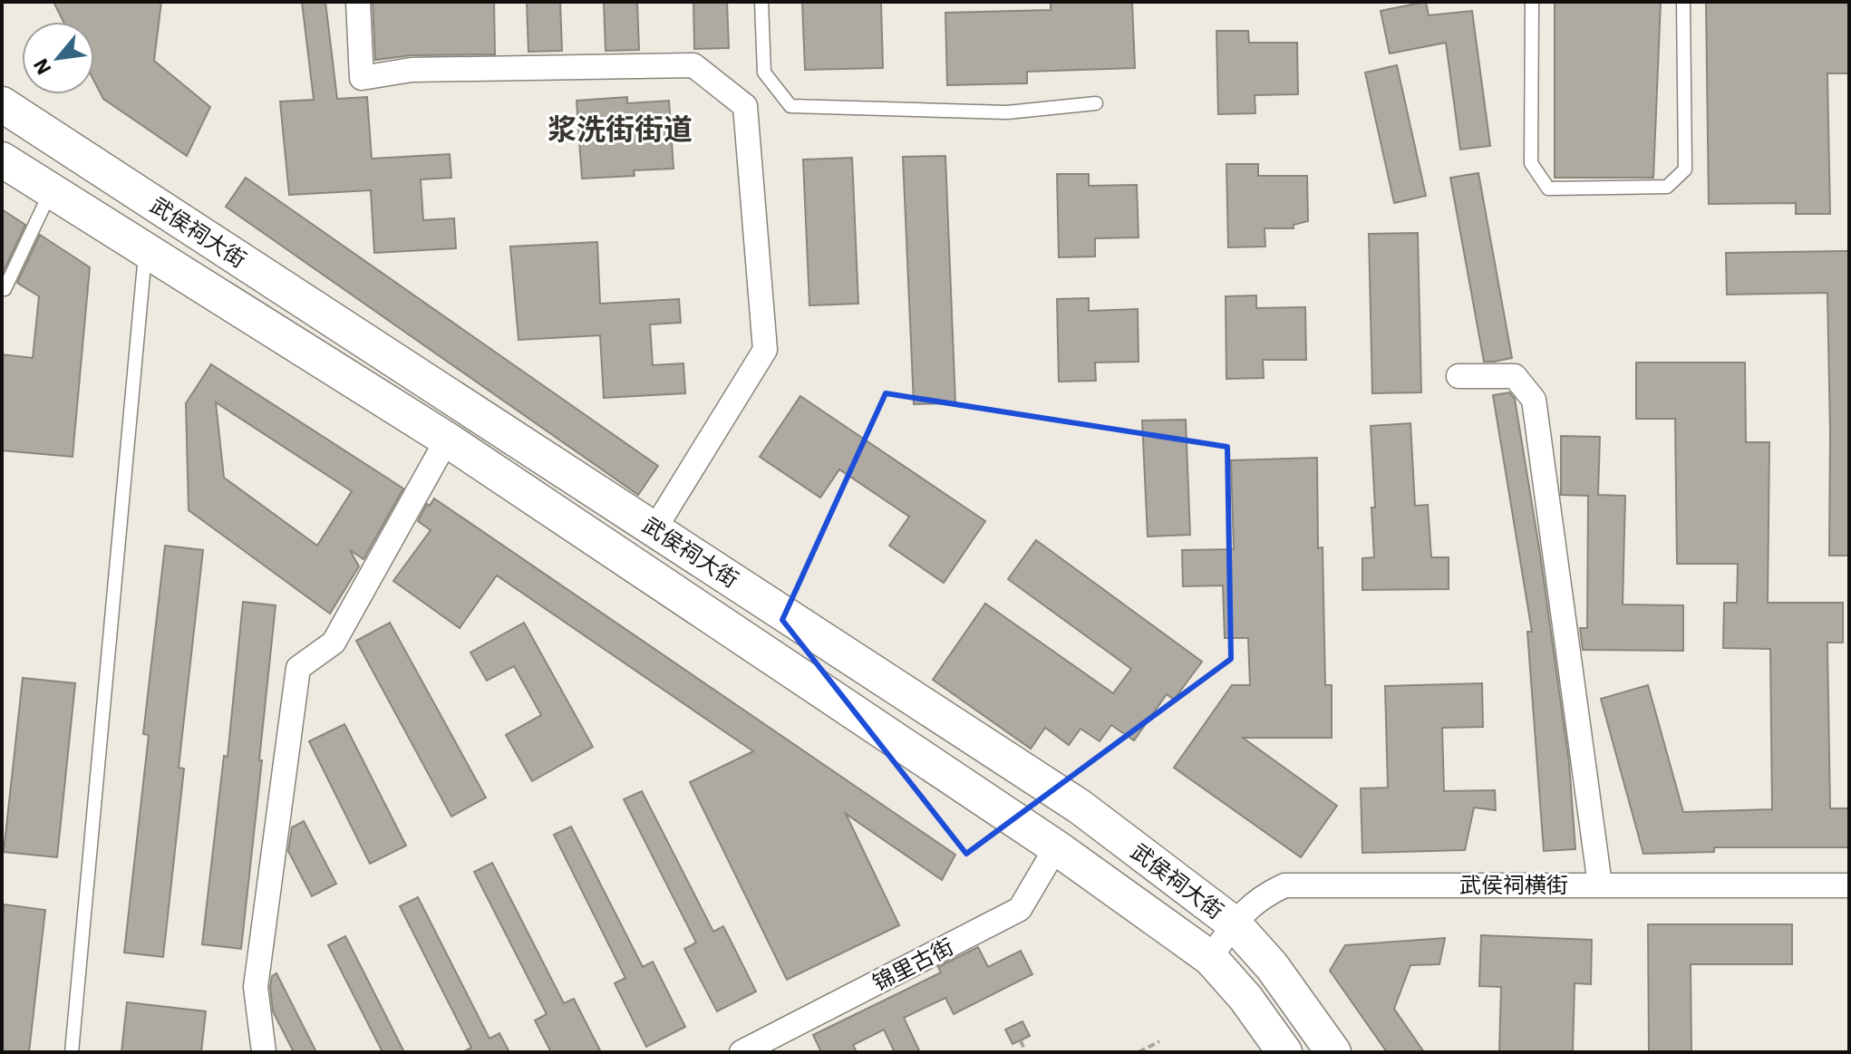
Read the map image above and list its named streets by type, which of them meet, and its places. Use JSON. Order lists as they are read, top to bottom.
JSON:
{
  "streets": {
    "main road": ["武侯祠大街"],
    "street": ["武侯祠横街", "锦里古街"]
  },
  "crossings": [
    ["武侯祠大街", "武侯祠横街"],
    ["武侯祠大街", "锦里古街"]
  ],
  "districts": ["浆洗街街道"],
  "north": "bottom left"
}
